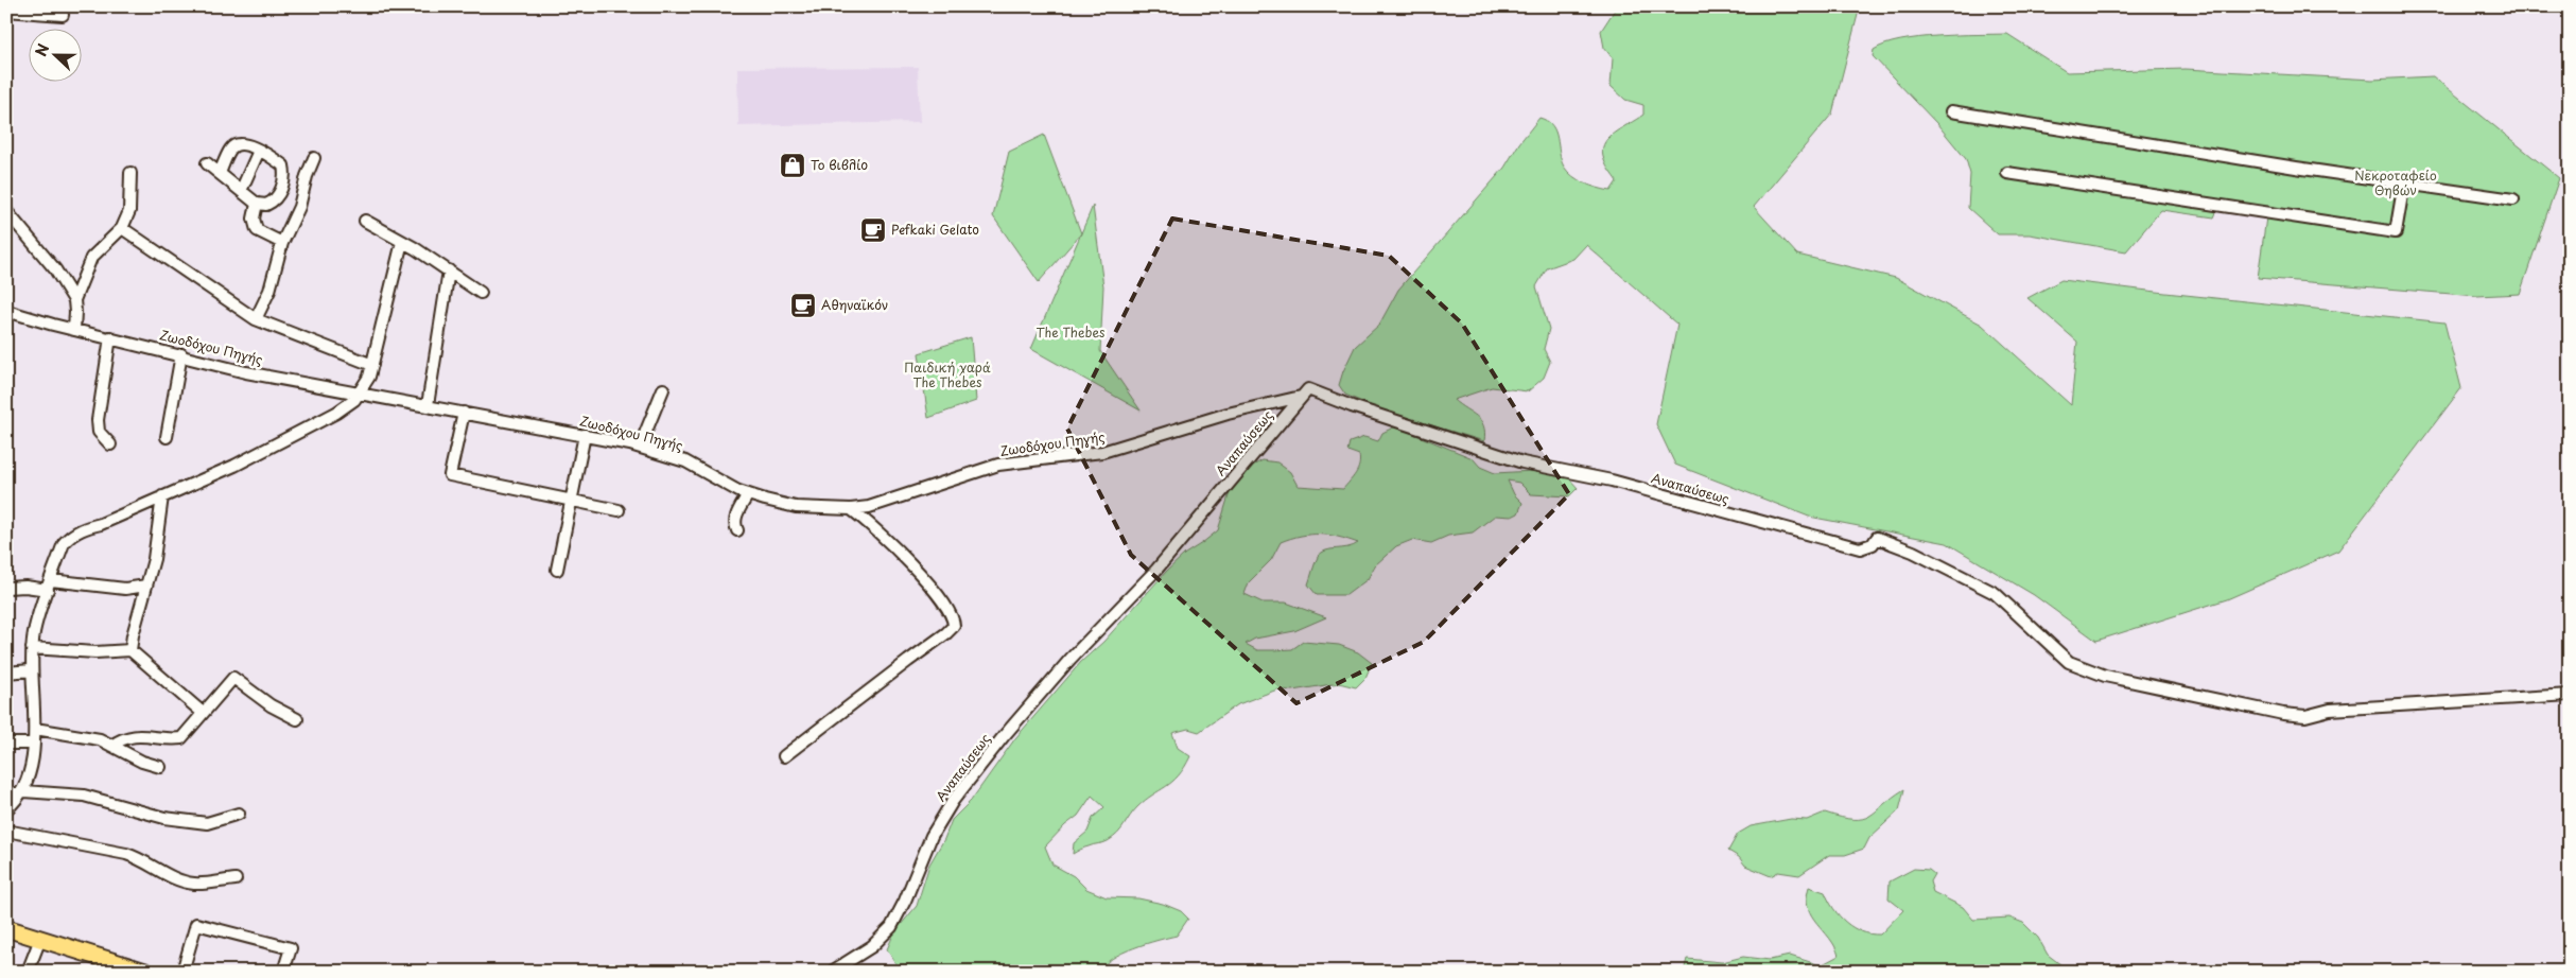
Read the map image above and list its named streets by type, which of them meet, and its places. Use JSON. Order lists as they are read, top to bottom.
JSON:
{
  "streets": {
    "street": ["Ζωοδόχου Πηγής", "Αναπαύσεως"]
  },
  "crossings": [
    ["Ζωοδόχου Πηγής", "Αναπαύσεως"]
  ],
  "parks": ["Νεκροταφείο Θηβών", "The Thebes", "Παιδική χαρά The Thebes"],
  "places": {
    "shop": ["Το βιβλίο"],
    "cafe": ["Pefkaki Gelato", "Αθηναϊκόν"]
  },
  "north": "left"
}
